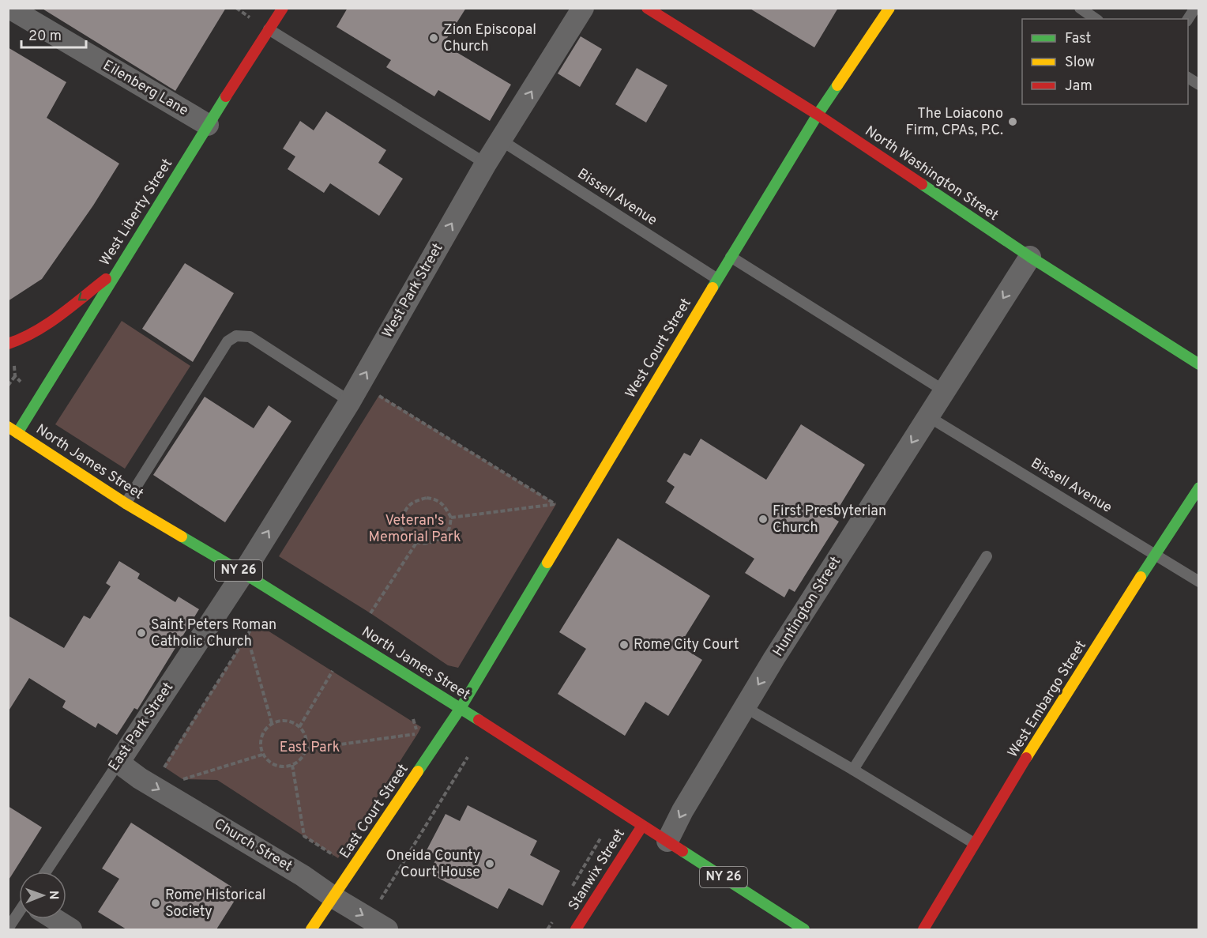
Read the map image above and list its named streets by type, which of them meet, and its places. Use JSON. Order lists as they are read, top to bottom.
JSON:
{
  "streets": {
    "street": [
      "Eilenberg Lane",
      "North Washington Street",
      "West Liberty Street",
      "West Park Street",
      "West Court Street",
      "North James Street",
      "NY 26",
      "Huntington Street",
      "West Embargo Street",
      "East Park Street",
      "East Court Street",
      "Church Street",
      "Stanwix Street"
    ],
    "lane": ["Bissell Avenue"]
  },
  "crossings": [
    ["Eilenberg Lane", "West Liberty Street"],
    ["North Washington Street", "West Court Street"],
    ["North Washington Street", "Huntington Street"],
    ["Bissell Avenue", "West Park Street"],
    ["Bissell Avenue", "West Court Street"],
    ["Bissell Avenue", "Huntington Street"],
    ["Bissell Avenue", "West Embargo Street"],
    ["West Liberty Street", "North James Street"],
    ["West Park Street", "North James Street"],
    ["West Park Street", "East Park Street"],
    ["West Court Street", "North James Street"],
    ["West Court Street", "East Court Street"],
    ["North James Street", "Huntington Street"],
    ["North James Street", "East Park Street"],
    ["North James Street", "East Court Street"],
    ["North James Street", "Stanwix Street"],
    ["East Park Street", "Church Street"],
    ["East Court Street", "Church Street"]
  ],
  "one_way": ["West Park Street", "Huntington Street", "Church Street"],
  "parks": ["Veteran's Memorial Park", "East Park"],
  "places": [
    "Zion Episcopal Church",
    "The Loiacono Firm, CPAs, P.C.",
    "First Presbyterian Church",
    "Saint Peters Roman Catholic Church",
    "Rome City Court",
    "Oneida County Court House",
    "Rome Historical Society"
  ],
  "legend": ["Fast", "Slow", "Jam"],
  "scale_bar": "20 m",
  "north": "right"
}
